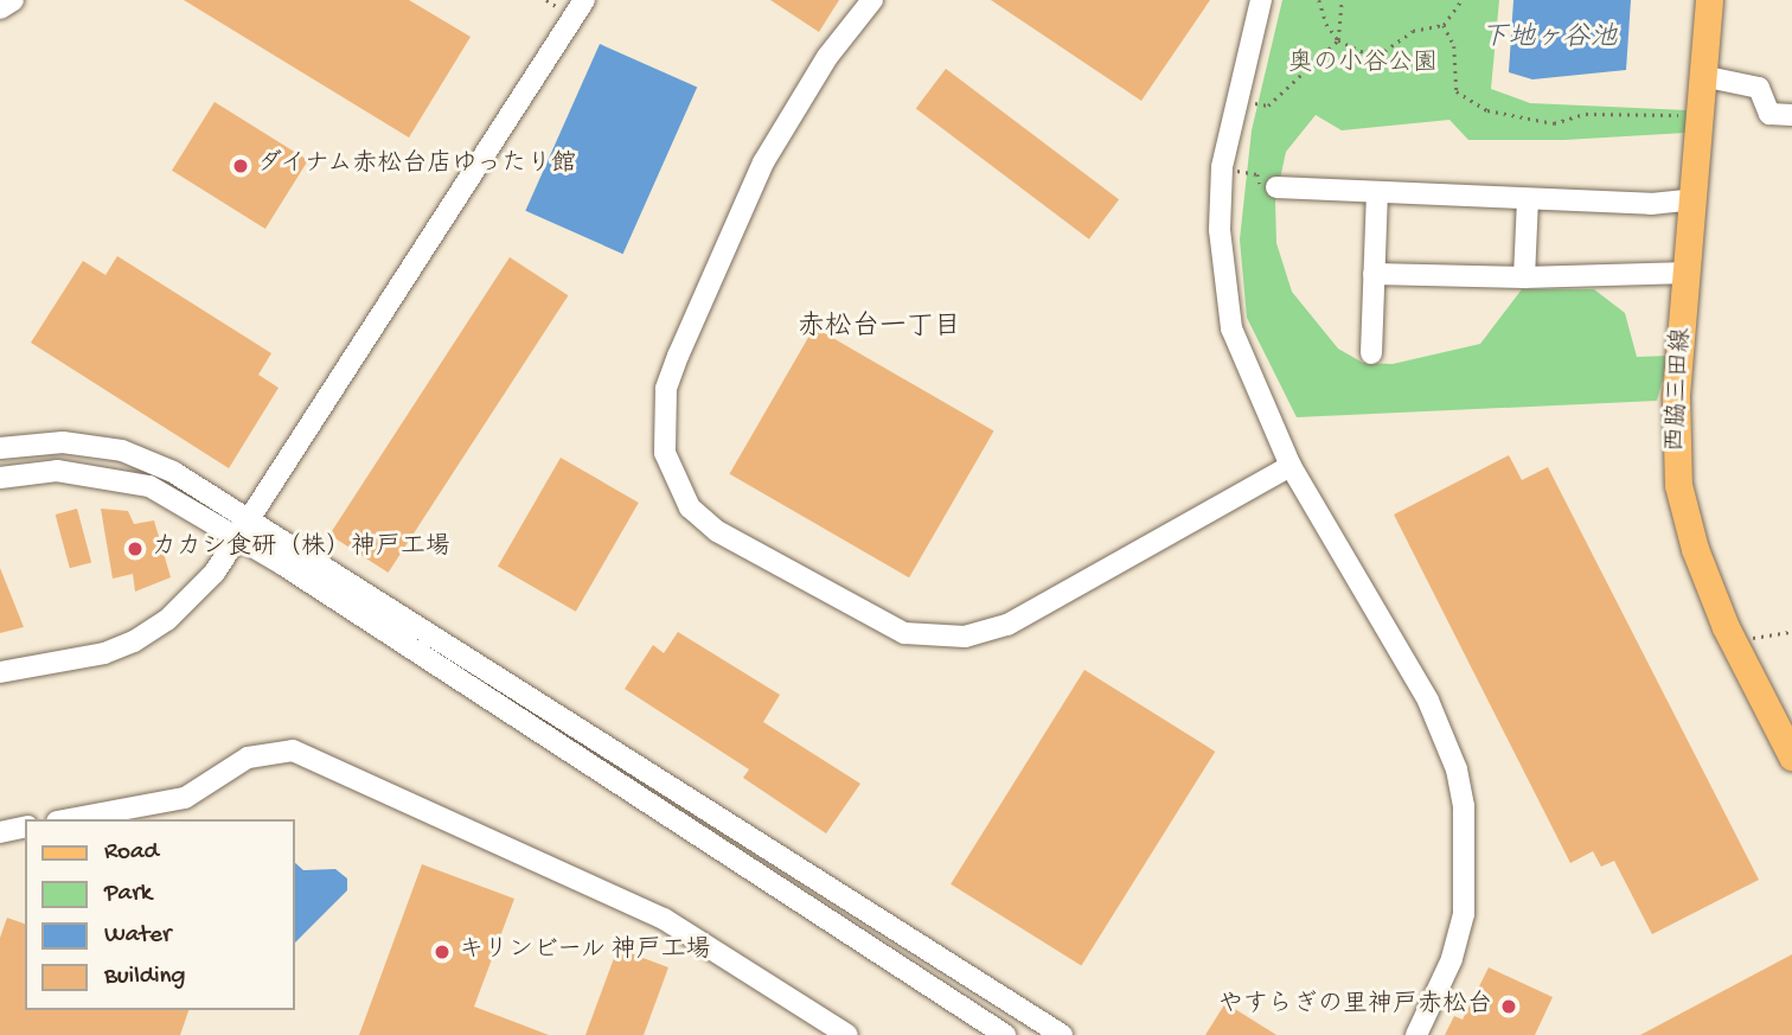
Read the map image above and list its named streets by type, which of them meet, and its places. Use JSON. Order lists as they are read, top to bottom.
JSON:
{
  "streets": {
    "main road": ["西脇三田線"]
  },
  "districts": ["赤松台一丁目"],
  "water": ["下地ヶ谷池"],
  "parks": ["奥の小谷公園"],
  "places": [
    "ダイナム赤松台店ゆったり館",
    "カカシ食研（株）神戸工場",
    "キリンビール 神戸工場",
    "やすらぎの里神戸赤松台"
  ],
  "legend": [
    "Road",
    "Park",
    "Water",
    "Building"
  ]
}
